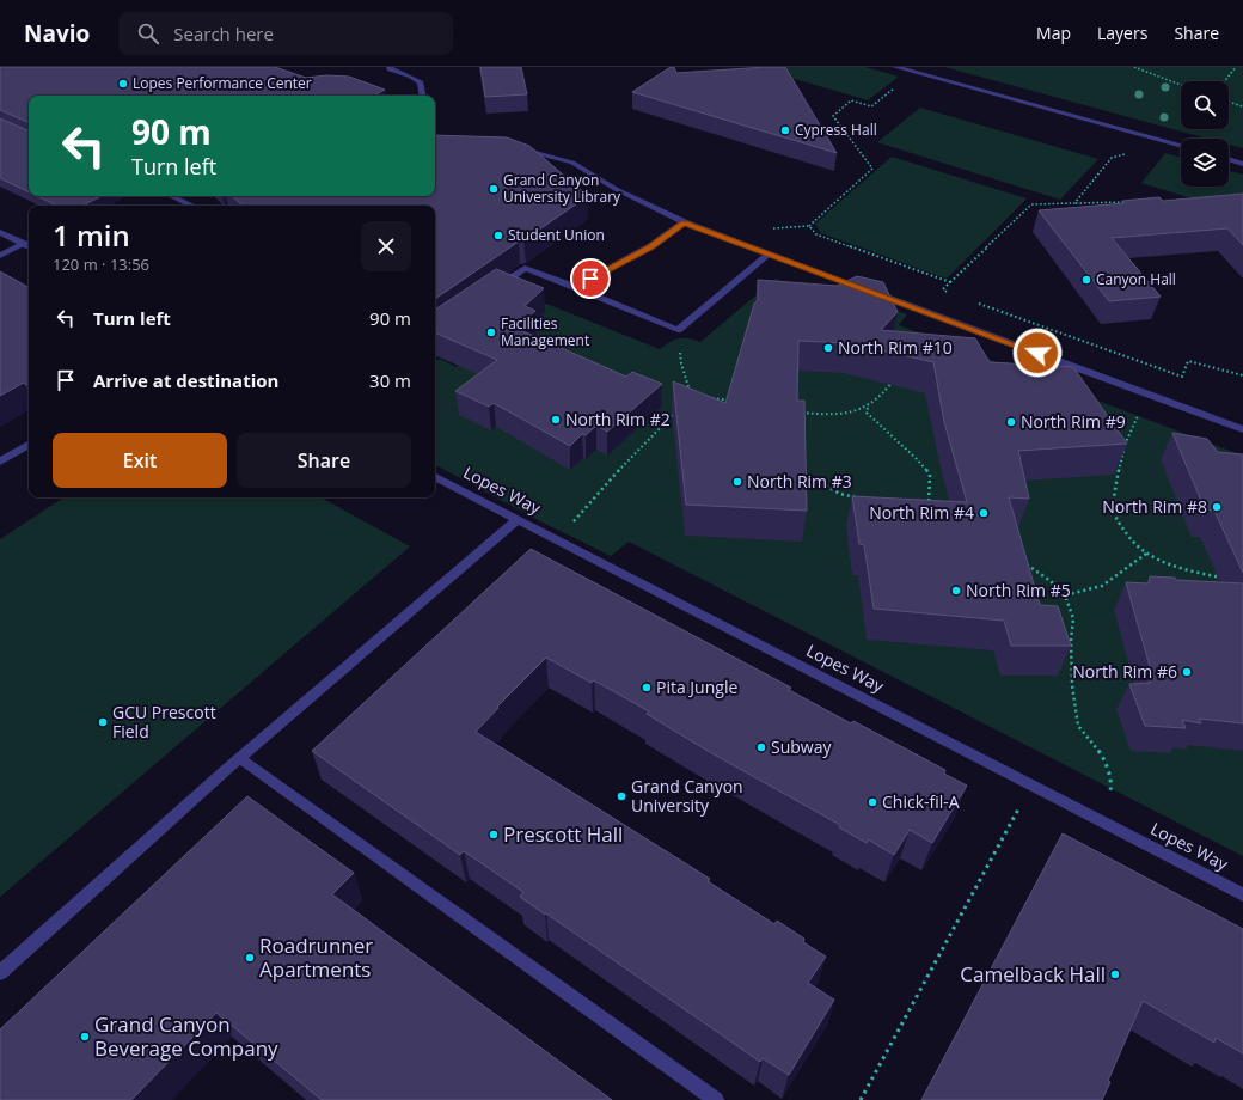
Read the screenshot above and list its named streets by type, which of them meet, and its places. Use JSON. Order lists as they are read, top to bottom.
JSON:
{
  "streets": {
    "street": ["Lopes Way"]
  },
  "places": [
    "Lopes Performance Center",
    "Cypress Hall",
    "Grand Canyon University Library",
    "Student Union",
    "Canyon Hall",
    "Facilities Management",
    "North Rim #10",
    "North Rim #2",
    "North Rim #9",
    "North Rim #3",
    "North Rim #8",
    "North Rim #4",
    "North Rim #5",
    "North Rim #6",
    "Pita Jungle",
    "GCU Prescott Field",
    "Subway",
    "Grand Canyon University",
    "Chick-fil-A",
    "Prescott Hall",
    "Roadrunner Apartments",
    "Camelback Hall",
    "Grand Canyon Beverage Company"
  ],
  "page": {
    "header": "Navio",
    "search": "Search here",
    "nav": ["Map", "Layers", "Share"],
    "turn": ["90 m", "Turn left"],
    "heading": ["1 min", "120 m · 13:56"],
    "list": [
      {
        "name": "Turn left",
        "value": "90 m"
      },
      {
        "name": "Arrive at destination",
        "value": "30 m"
      }
    ],
    "buttons": ["Exit", "Share"]
  }
}
